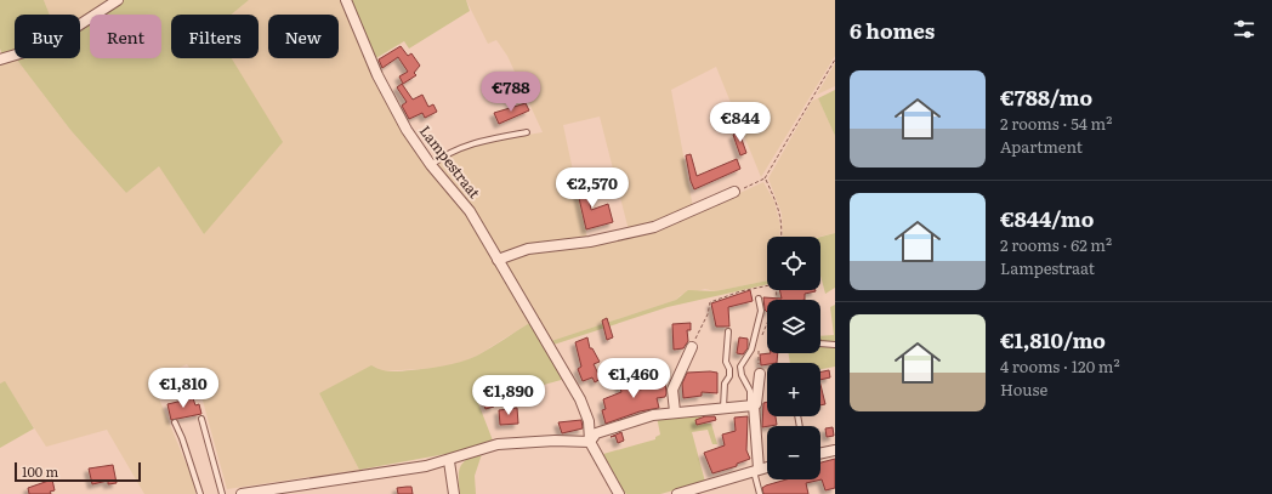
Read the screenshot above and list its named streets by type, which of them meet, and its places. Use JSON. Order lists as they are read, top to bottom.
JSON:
{
  "streets": {
    "street": ["Lampestraat"]
  },
  "scale_bar": "100 m",
  "page": {
    "heading": "6 homes",
    "chip": [
      "Buy",
      "Rent",
      "Filters",
      "New"
    ],
    "list": [
      {
        "name": "€788/mo",
        "note": "2 rooms · 54 m² · Apartment"
      },
      {
        "name": "€844/mo",
        "note": "2 rooms · 62 m² · Lampestraat"
      },
      {
        "name": "€1,810/mo",
        "note": "4 rooms · 120 m² · House"
      }
    ],
    "price": [
      "€788",
      "€844",
      "€2,570",
      "€1,460",
      "€1,810",
      "€1,890"
    ],
    "map_buttons": ["+", "−"],
    "scale": "100 m"
  }
}
